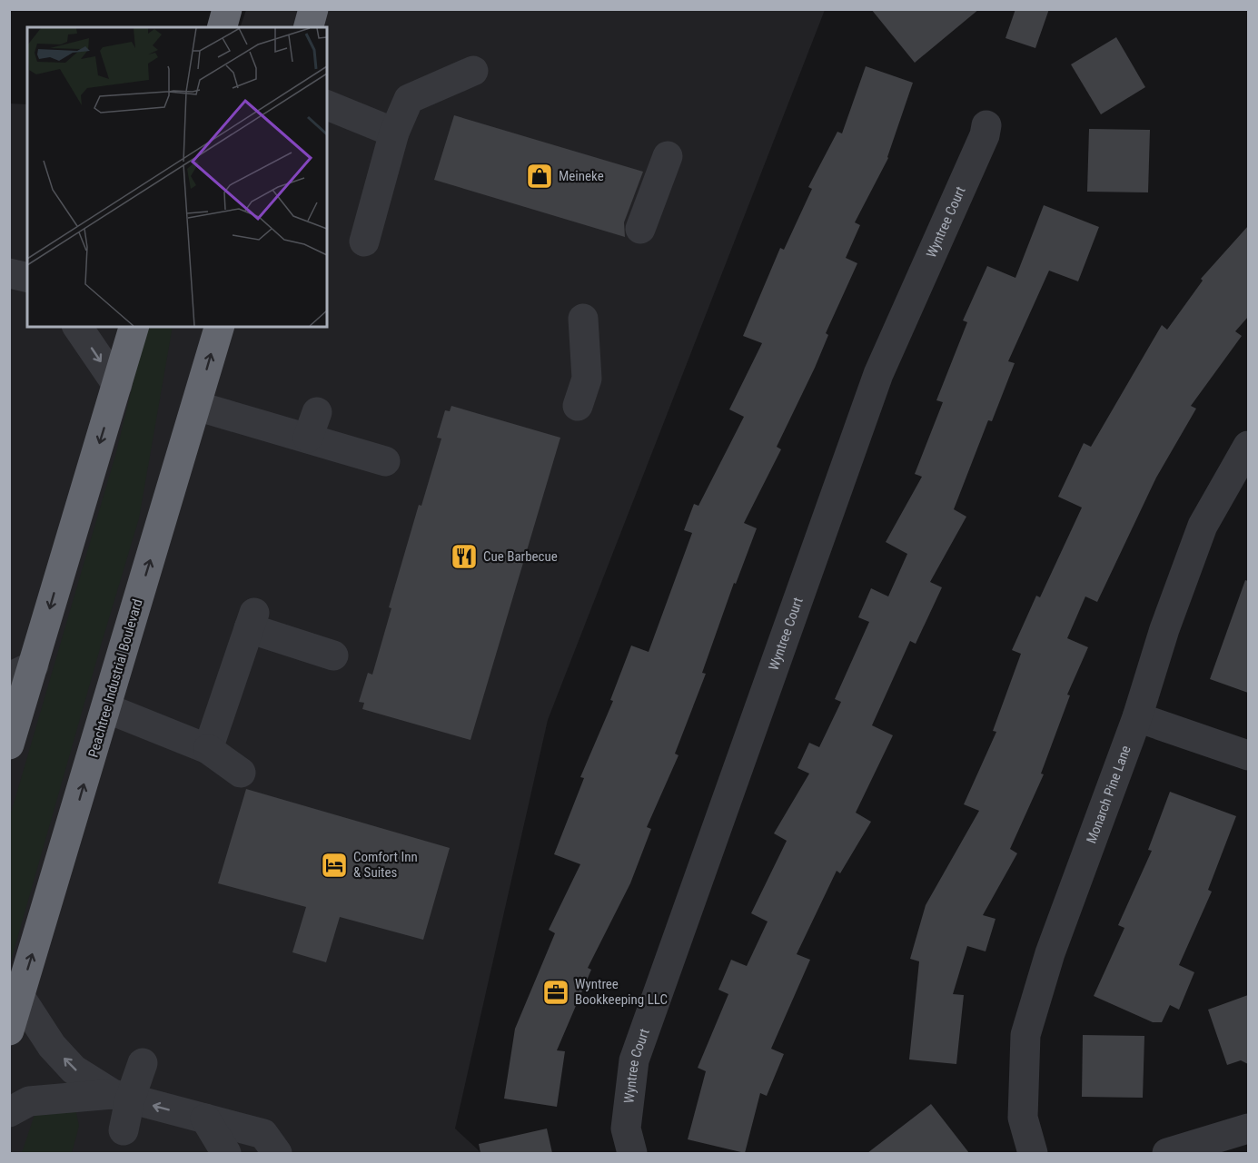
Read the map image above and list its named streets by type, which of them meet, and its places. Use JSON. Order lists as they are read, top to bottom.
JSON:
{
  "streets": {
    "highway": ["Peachtree Industrial Boulevard"],
    "street": ["Wyntree Court", "Monarch Pine Lane"]
  },
  "places": {
    "shop": ["Meineke"],
    "restaurant": ["Cue Barbecue"],
    "hotel": ["Comfort Inn & Suites"],
    "office": ["Wyntree Bookkeeping LLC"]
  }
}
